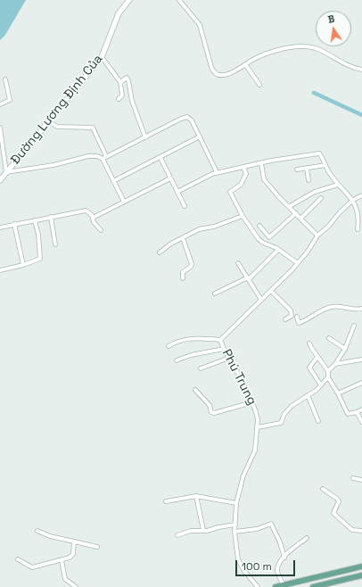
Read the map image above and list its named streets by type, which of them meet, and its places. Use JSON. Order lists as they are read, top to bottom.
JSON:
{
  "streets": {
    "street": ["Đường Lương Định Của", "Phú Trung"]
  },
  "scale_bar": "100 m",
  "north": "top"
}
